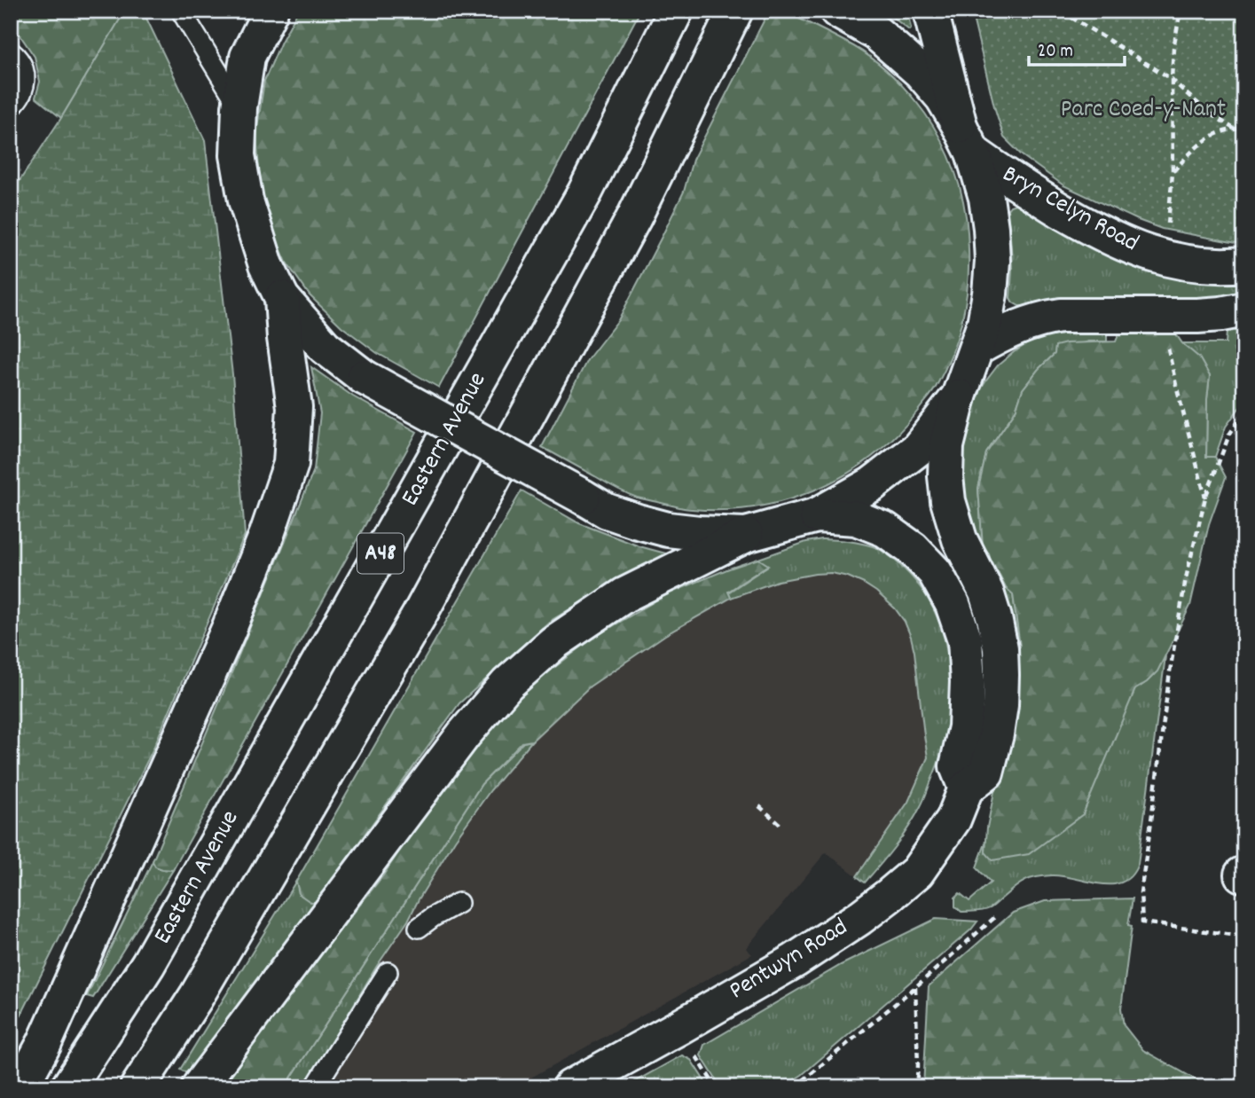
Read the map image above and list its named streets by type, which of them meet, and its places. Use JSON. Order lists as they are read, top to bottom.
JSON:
{
  "streets": {
    "main road": [
      "Bryn Celyn Road",
      "Eastern Avenue",
      "A48",
      "Pentwyn Road"
    ]
  },
  "parks": ["Parc Coed-y-Nant"],
  "scale_bar": "20 m"
}
